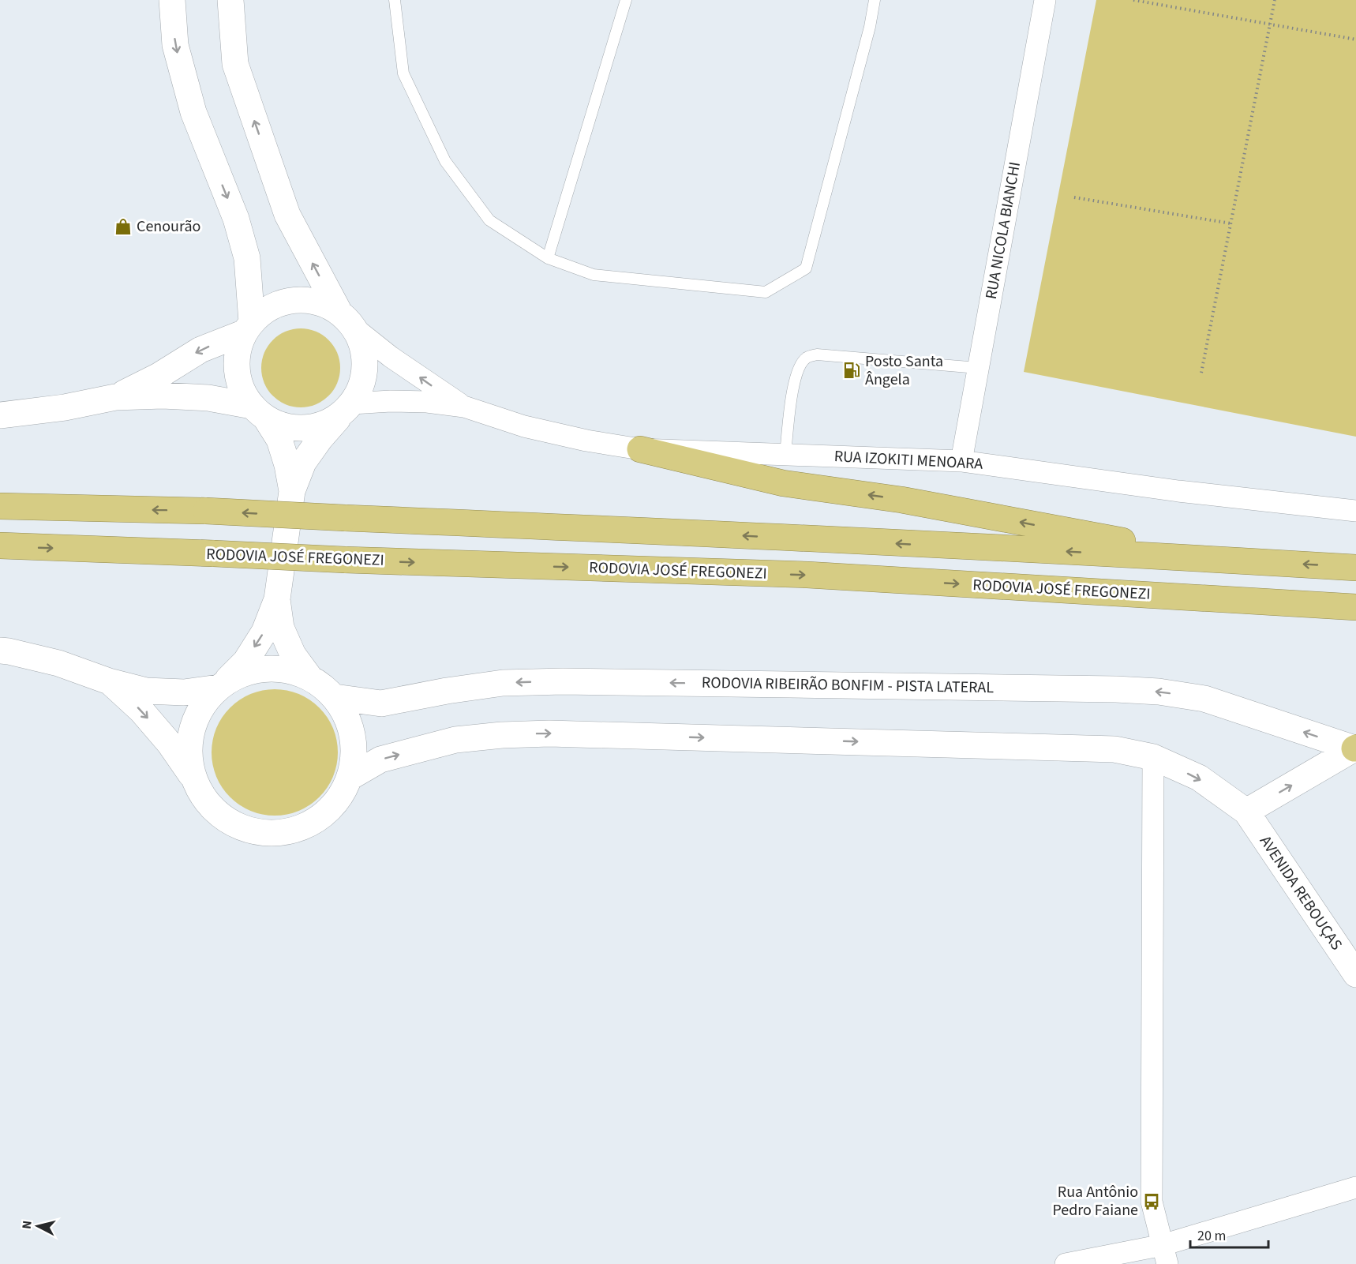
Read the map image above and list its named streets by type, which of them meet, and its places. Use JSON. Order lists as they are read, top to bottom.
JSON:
{
  "streets": {
    "highway": ["RODOVIA JOSÉ FREGONEZI"],
    "street": [
      "RUA NICOLA BIANCHI",
      "RUA IZOKITI MENOARA",
      "RODOVIA RIBEIRÃO BONFIM - PISTA LATERAL",
      "AVENIDA REBOUÇAS"
    ]
  },
  "crossings": [
    ["RUA NICOLA BIANCHI", "RUA IZOKITI MENOARA"]
  ],
  "places": {
    "shop": ["Cenourão"],
    "fuel station": ["Posto Santa Ângela"],
    "bus stop": ["Rua Antônio Pedro Faiane"]
  },
  "scale_bar": "20 m",
  "north": "left"
}
